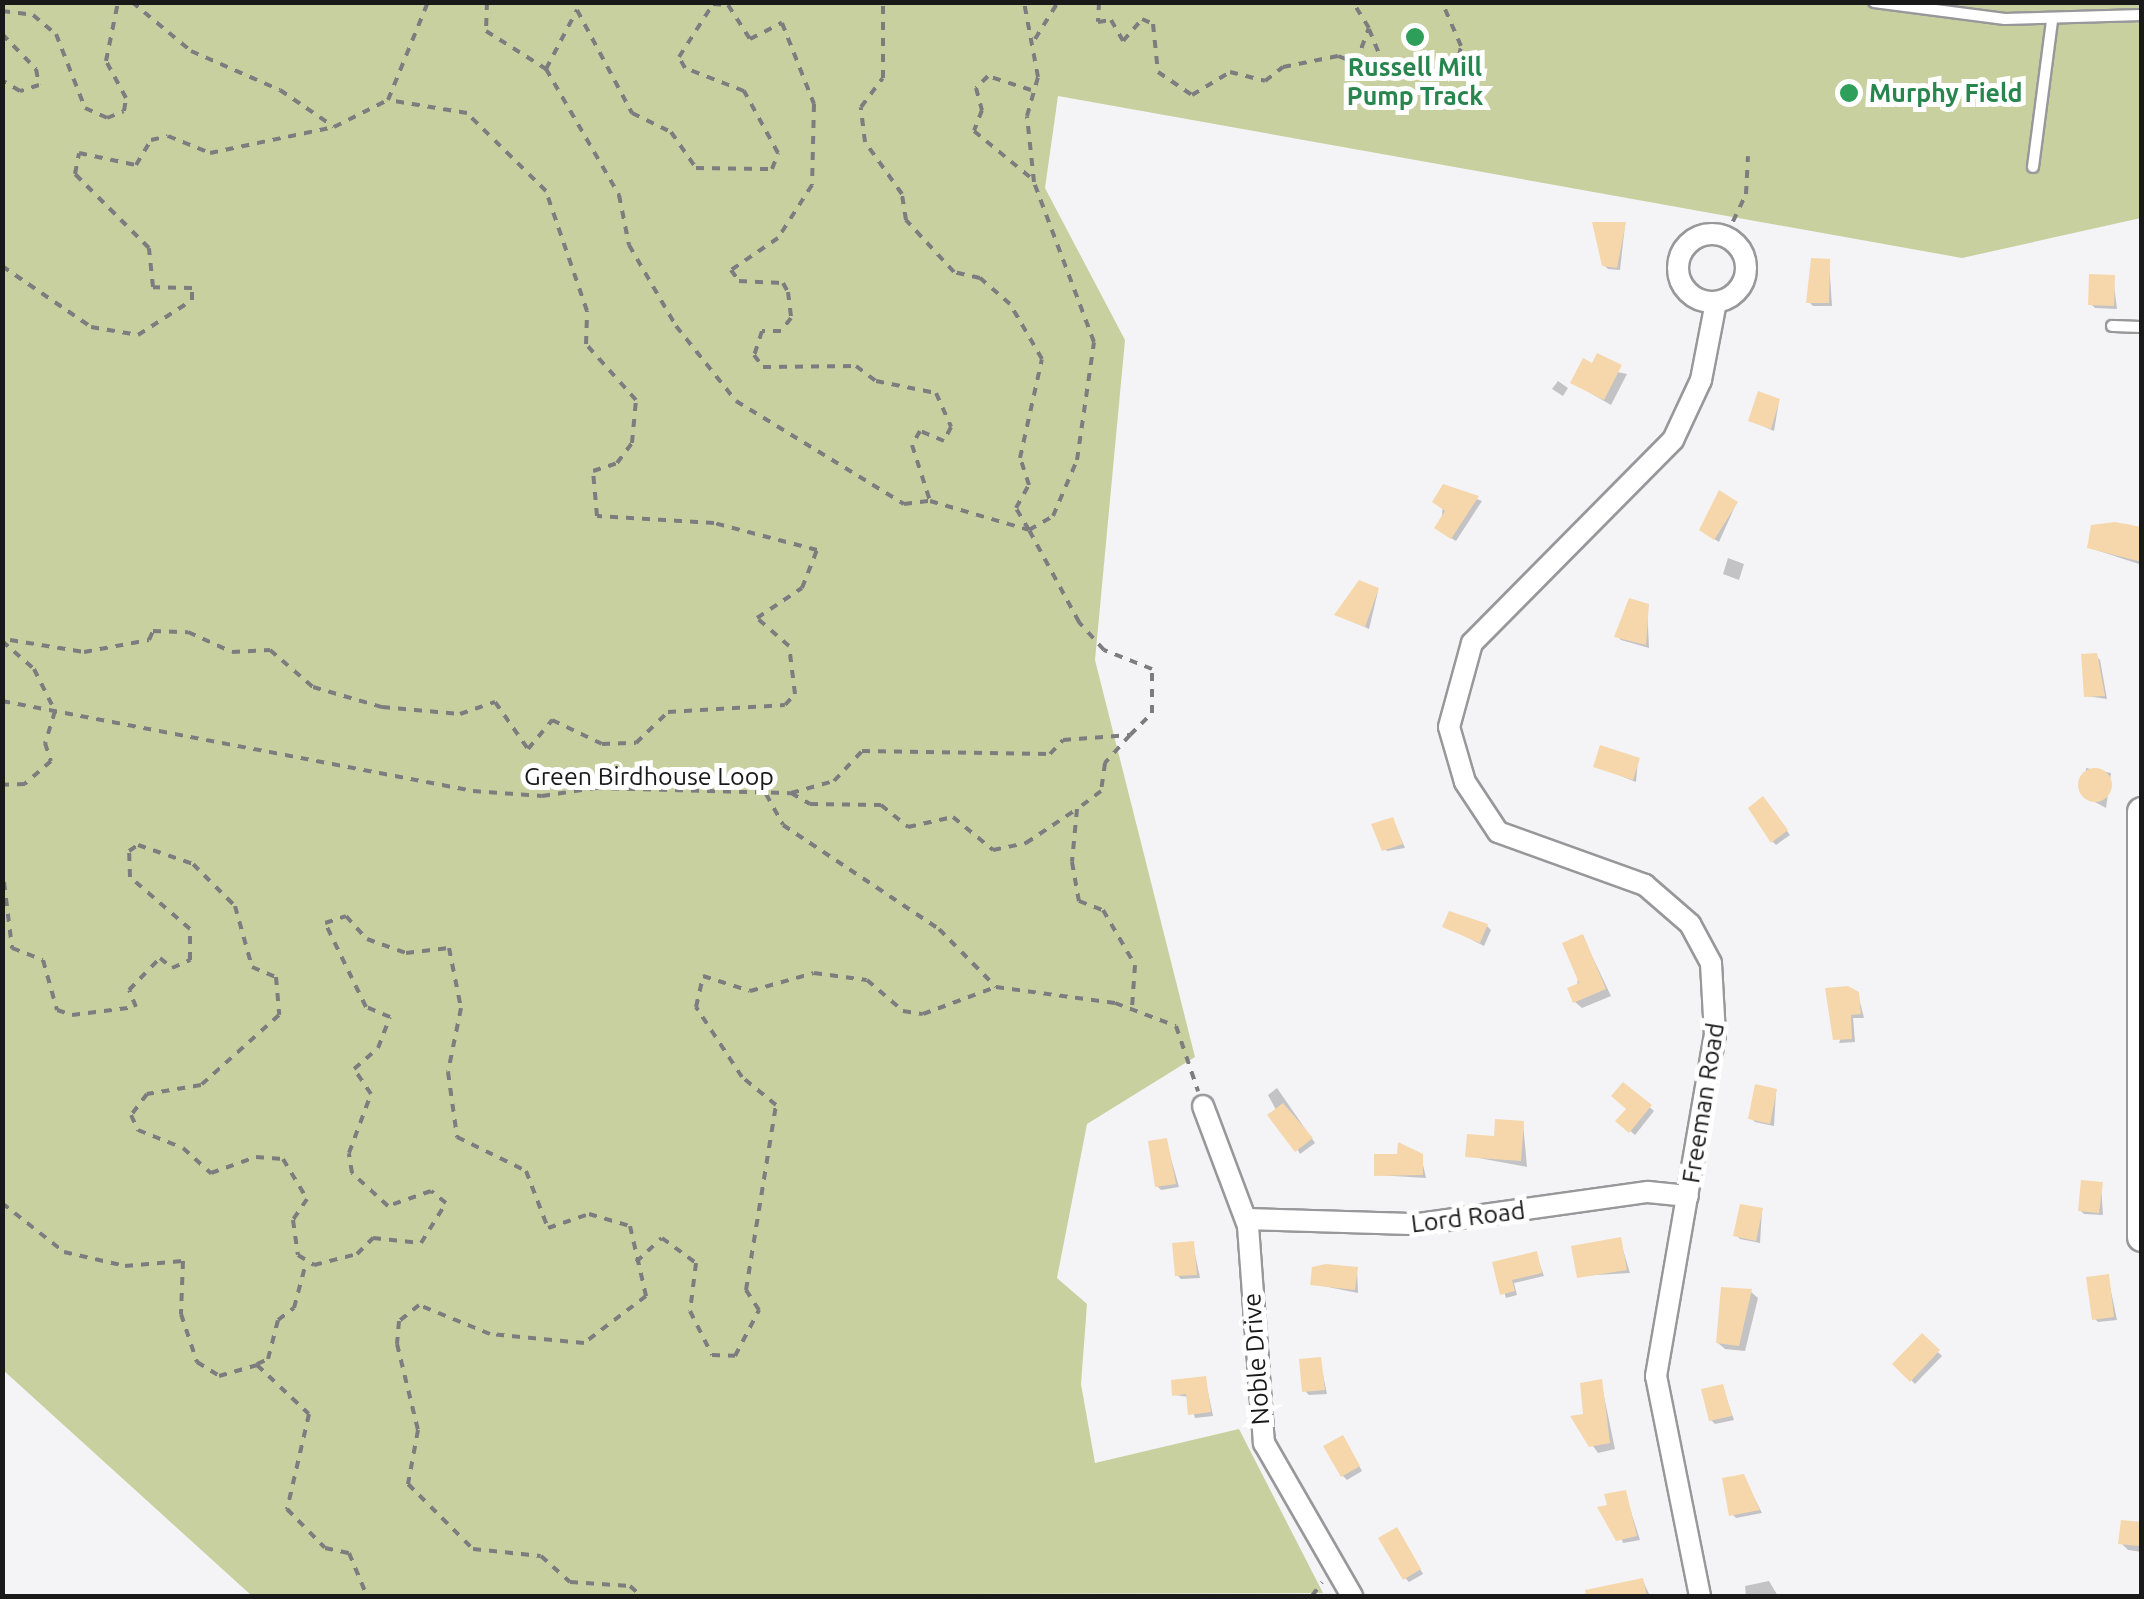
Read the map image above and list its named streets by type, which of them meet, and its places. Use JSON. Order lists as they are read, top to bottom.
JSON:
{
  "streets": {
    "street": ["Freeman Road", "Lord Road", "Noble Drive"],
    "path": ["Green Birdhouse Loop"]
  },
  "crossings": [
    ["Freeman Road", "Lord Road"],
    ["Lord Road", "Noble Drive"]
  ],
  "places": ["Russell Mill Pump Track", "Murphy Field"]
}
